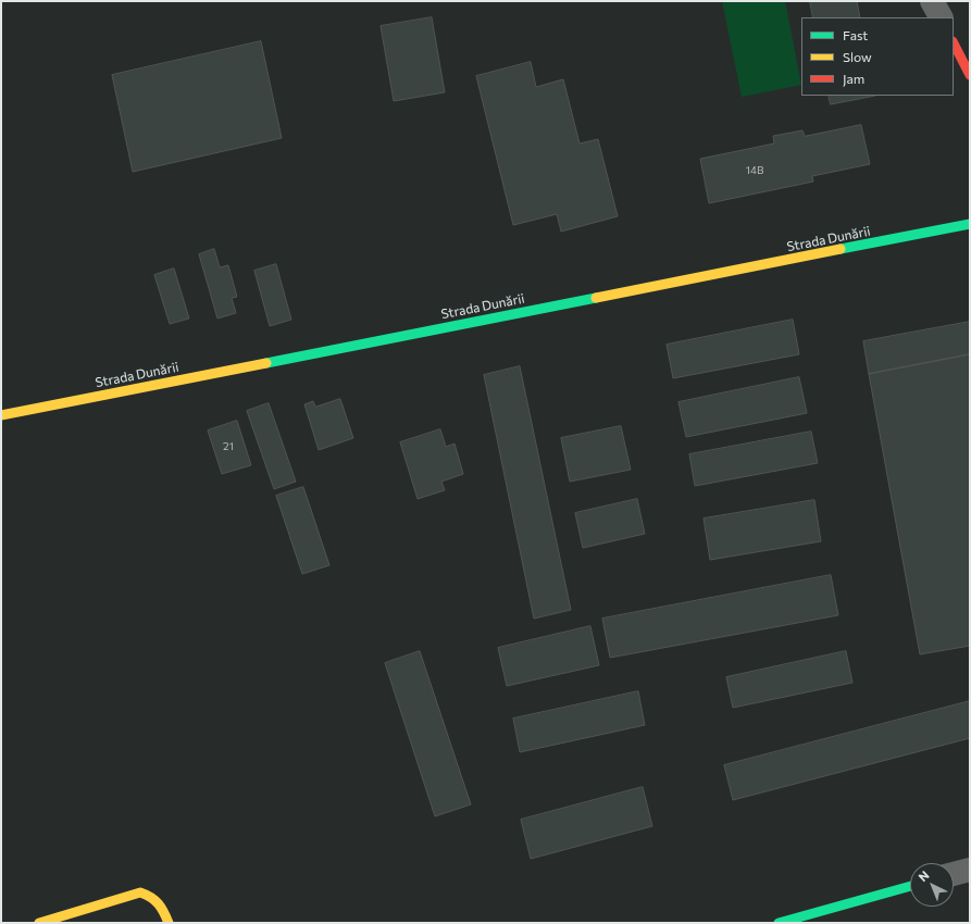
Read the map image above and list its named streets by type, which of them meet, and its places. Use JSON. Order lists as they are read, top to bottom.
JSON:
{
  "streets": {
    "main road": ["Strada Dunării"]
  },
  "house_numbers": ["14B", "21"],
  "legend": ["Fast", "Slow", "Jam"],
  "north": "top left"
}
